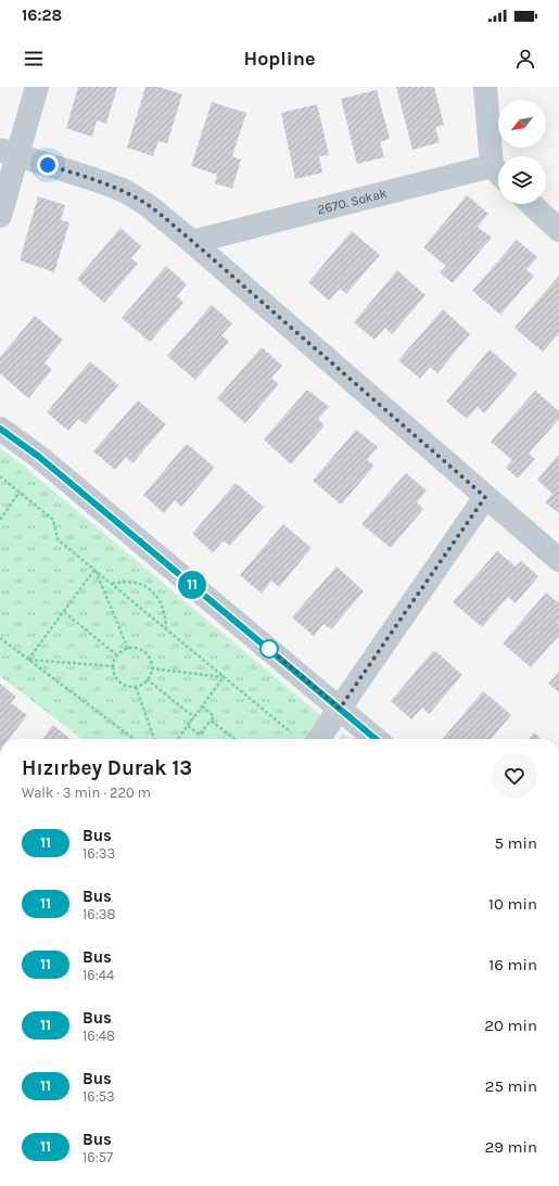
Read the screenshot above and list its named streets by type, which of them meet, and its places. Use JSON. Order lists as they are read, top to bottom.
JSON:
{
  "streets": {
    "street": ["2670. Sokak"]
  },
  "lines": ["bus line 11"],
  "north": "bottom left",
  "page": {
    "status": "16:28",
    "header": "Hopline",
    "on_map": "11",
    "heading": ["Hızırbey Durak 13", "Walk · 3 min · 220 m"],
    "list": [
      {
        "mark": "11",
        "name": "Bus",
        "note": "16:33",
        "value": "5 min"
      },
      {
        "mark": "11",
        "name": "Bus",
        "note": "16:38",
        "value": "10 min"
      },
      {
        "mark": "11",
        "name": "Bus",
        "note": "16:44",
        "value": "16 min"
      },
      {
        "mark": "11",
        "name": "Bus",
        "note": "16:48",
        "value": "20 min"
      },
      {
        "mark": "11",
        "name": "Bus",
        "note": "16:53",
        "value": "25 min"
      },
      {
        "mark": "11",
        "name": "Bus",
        "note": "16:57",
        "value": "29 min"
      }
    ]
  }
}
